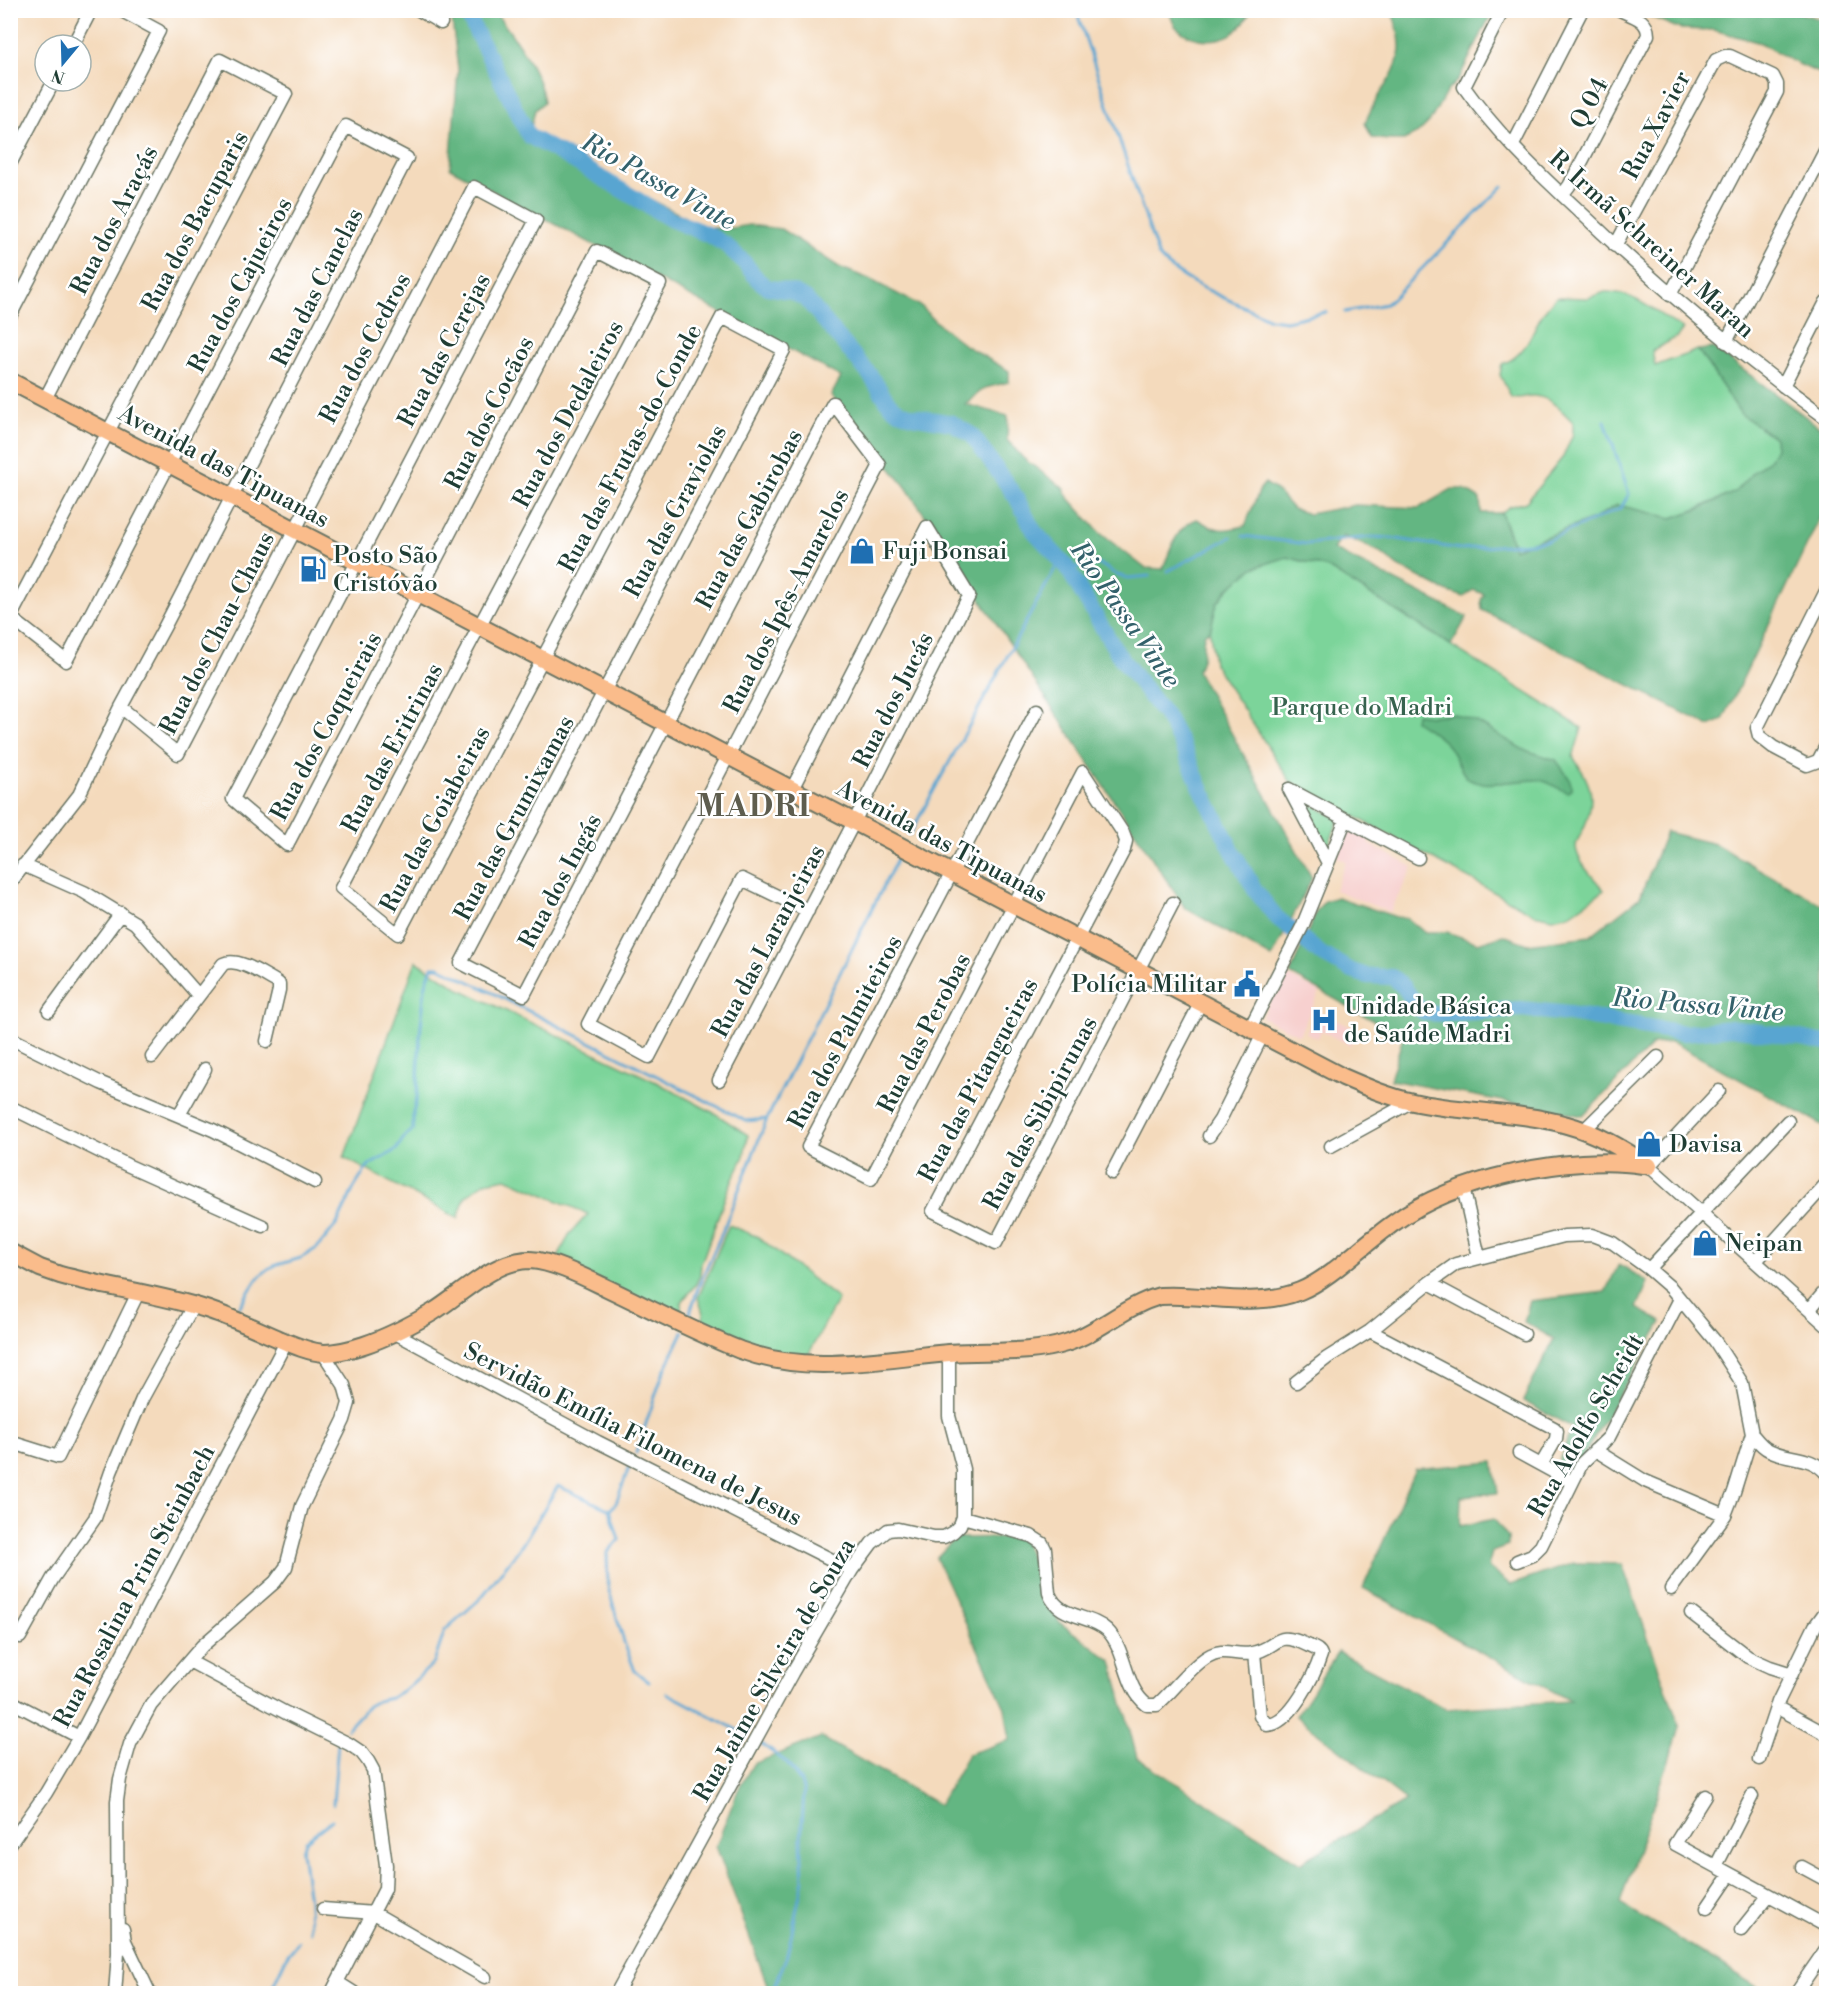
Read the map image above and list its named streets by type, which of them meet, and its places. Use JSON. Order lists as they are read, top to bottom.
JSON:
{
  "streets": {
    "main road": ["Avenida das Tipuanas"],
    "street": [
      "Q 04",
      "Rua Xavier",
      "Rua dos Araçás",
      "Rua dos Bacuparis",
      "R. Irmã Schreiner Maran",
      "Rua dos Cajueiros",
      "Rua das Canelas",
      "Rua dos Cedros",
      "Rua das Cerejas",
      "Rua dos Cocãos",
      "Rua dos Dedaleiros",
      "Rua das Frutas-do-Conde",
      "Rua das Graviolas",
      "Rua das Gabirobas",
      "Rua dos Ipês-Amarelos",
      "Rua dos Chau-Chaus",
      "Rua dos Jucás",
      "Rua dos Coqueirais",
      "Rua das Eritrinas",
      "Rua das Grumixamas",
      "Rua das Goiabeiras",
      "Rua dos Ingás",
      "Rua das Laranjeiras",
      "Rua dos Palmiteiros",
      "Rua das Perobas",
      "Rua das Pitangueiras",
      "Rua das Sibipirunas",
      "Rua Adolfo Scheidt",
      "Servidão Emília Filomena de Jesus",
      "Rua Rosalina Prim Steinbach",
      "Rua Jaime Silveira de Souza"
    ]
  },
  "crossings": [
    ["Q 04", "R. Irmã Schreiner Maran"],
    ["Rua Xavier", "R. Irmã Schreiner Maran"],
    ["Rua dos Araçás", "Rua dos Bacuparis"],
    ["Rua dos Araçás", "Avenida das Tipuanas"],
    ["Rua dos Bacuparis", "Avenida das Tipuanas"],
    ["Rua dos Cajueiros", "Rua das Canelas"],
    ["Rua dos Cajueiros", "Avenida das Tipuanas"],
    ["Rua das Canelas", "Avenida das Tipuanas"],
    ["Rua dos Cedros", "Rua das Cerejas"],
    ["Rua dos Cedros", "Avenida das Tipuanas"],
    ["Rua dos Cedros", "Rua dos Chau-Chaus"],
    ["Rua das Cerejas", "Avenida das Tipuanas"],
    ["Rua das Cerejas", "Rua dos Coqueirais"],
    ["Rua dos Cocãos", "Rua dos Dedaleiros"],
    ["Rua dos Cocãos", "Avenida das Tipuanas"],
    ["Rua dos Cocãos", "Rua dos Coqueirais"],
    ["Rua dos Dedaleiros", "Avenida das Tipuanas"],
    ["Rua dos Dedaleiros", "Rua das Eritrinas"],
    ["Rua das Frutas-do-Conde", "Avenida das Tipuanas"],
    ["Rua das Frutas-do-Conde", "Rua das Graviolas"],
    ["Rua das Frutas-do-Conde", "Rua das Goiabeiras"],
    ["Avenida das Tipuanas", "Rua das Graviolas"],
    ["Avenida das Tipuanas", "Rua das Gabirobas"],
    ["Avenida das Tipuanas", "Rua dos Ipês-Amarelos"],
    ["Avenida das Tipuanas", "Rua dos Chau-Chaus"],
    ["Avenida das Tipuanas", "Rua dos Jucás"],
    ["Avenida das Tipuanas", "Rua dos Coqueirais"],
    ["Avenida das Tipuanas", "Rua das Eritrinas"],
    ["Avenida das Tipuanas", "Rua das Grumixamas"],
    ["Avenida das Tipuanas", "Rua das Goiabeiras"],
    ["Avenida das Tipuanas", "Rua dos Ingás"],
    ["Avenida das Tipuanas", "Rua das Laranjeiras"],
    ["Avenida das Tipuanas", "Rua dos Palmiteiros"],
    ["Avenida das Tipuanas", "Rua das Perobas"],
    ["Avenida das Tipuanas", "Rua das Pitangueiras"],
    ["Avenida das Tipuanas", "Rua das Sibipirunas"],
    ["Rua das Graviolas", "Rua das Grumixamas"],
    ["Rua das Gabirobas", "Rua dos Ipês-Amarelos"],
    ["Rua das Gabirobas", "Rua dos Ingás"],
    ["Rua dos Ipês-Amarelos", "Rua das Laranjeiras"],
    ["Rua dos Jucás", "Rua das Laranjeiras"],
    ["Rua das Eritrinas", "Rua das Goiabeiras"],
    ["Rua das Grumixamas", "Rua dos Ingás"],
    ["Rua dos Palmiteiros", "Rua das Perobas"],
    ["Rua das Perobas", "Rua das Pitangueiras"],
    ["Rua das Pitangueiras", "Rua das Sibipirunas"],
    ["Servidão Emília Filomena de Jesus", "Rua Jaime Silveira de Souza"]
  ],
  "districts": ["MADRI"],
  "water": ["Rio Passa Vinte"],
  "parks": ["Parque do Madri"],
  "places": {
    "shop": ["Fuji Bonsai", "Davisa", "Neipan"],
    "fuel station": ["Posto São Cristóvão"],
    "public building": ["Polícia Militar"],
    "hospital": ["Unidade Básica de Saúde Madri"]
  },
  "north": "bottom"
}
